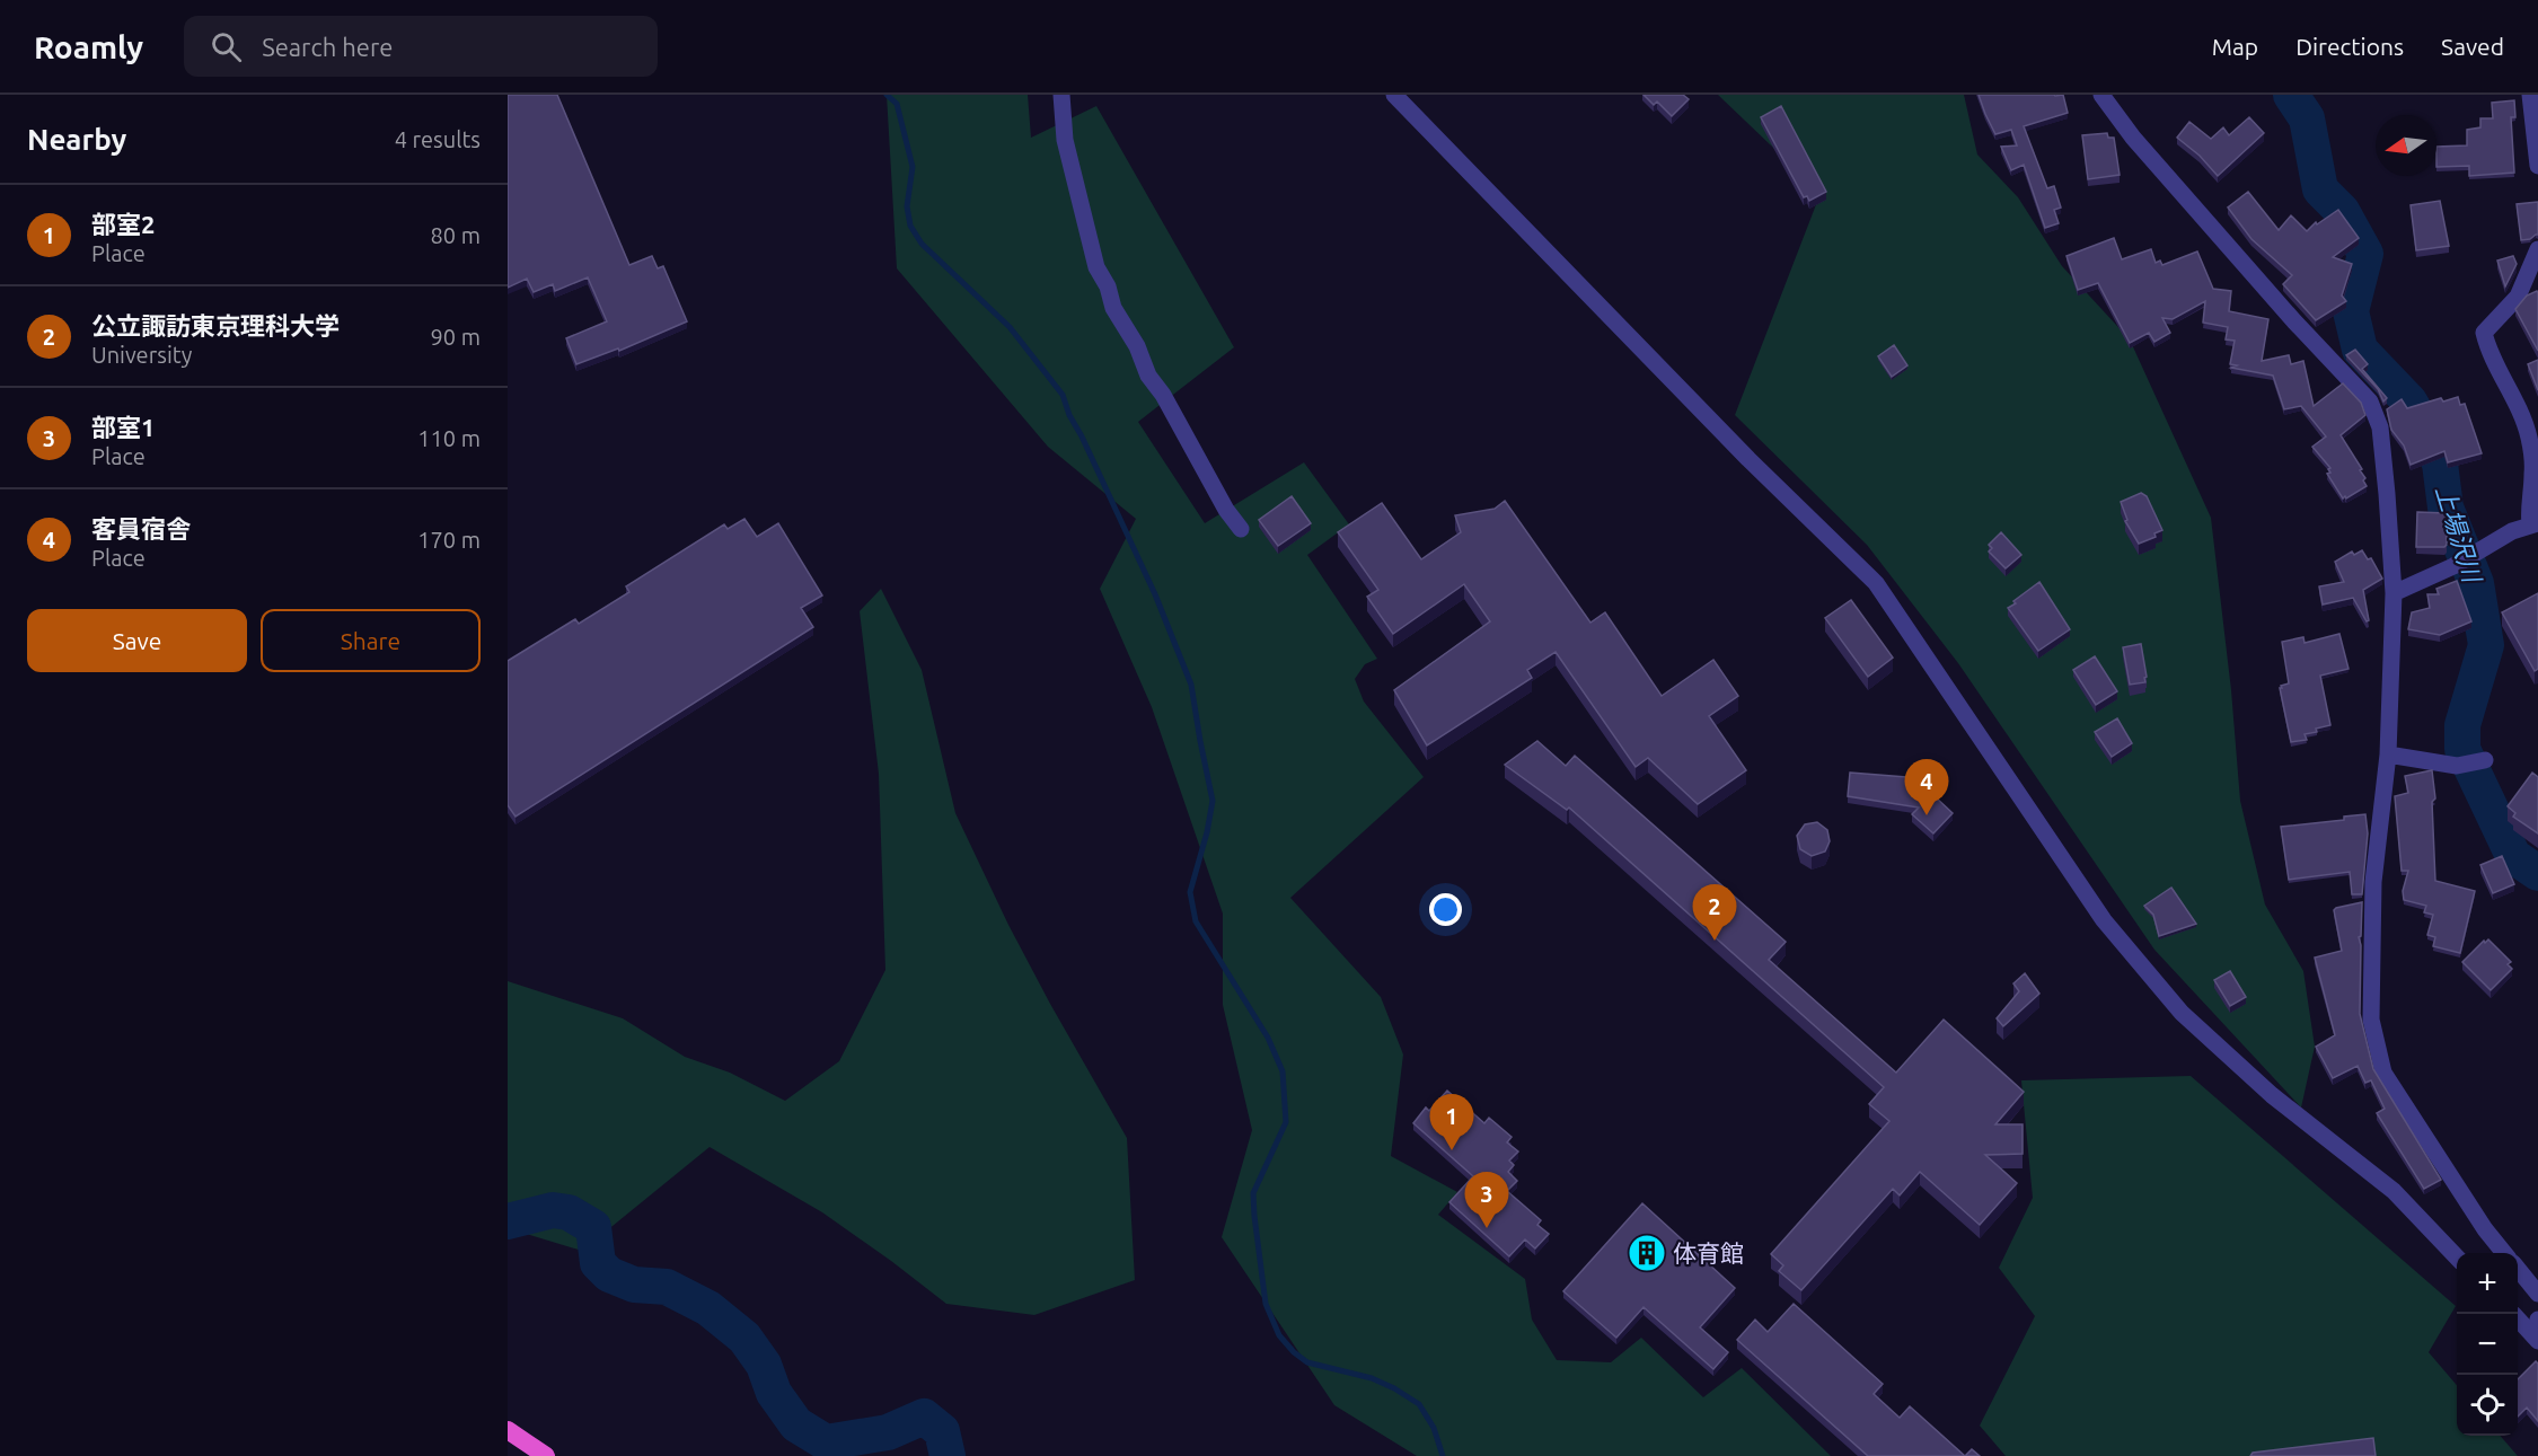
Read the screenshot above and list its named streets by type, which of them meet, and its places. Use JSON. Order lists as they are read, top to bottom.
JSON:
{
  "water": ["上場沢川"],
  "places": {
    "building": ["体育館"]
  },
  "north": "left",
  "page": {
    "header": "Roamly",
    "search": "Search here",
    "nav": ["Map", "Directions", "Saved"],
    "heading": ["Nearby", "4 results"],
    "list": [
      {
        "mark": "1",
        "name": "部室2",
        "note": "Place",
        "value": "80 m"
      },
      {
        "mark": "2",
        "name": "公立諏訪東京理科大学",
        "note": "University",
        "value": "90 m"
      },
      {
        "mark": "3",
        "name": "部室1",
        "note": "Place",
        "value": "110 m"
      },
      {
        "mark": "4",
        "name": "客員宿舎",
        "note": "Place",
        "value": "170 m"
      }
    ],
    "buttons": ["Save", "Share"],
    "pins": [
      "4",
      "2",
      "1",
      "3"
    ],
    "map_buttons": ["+", "−"]
  }
}
